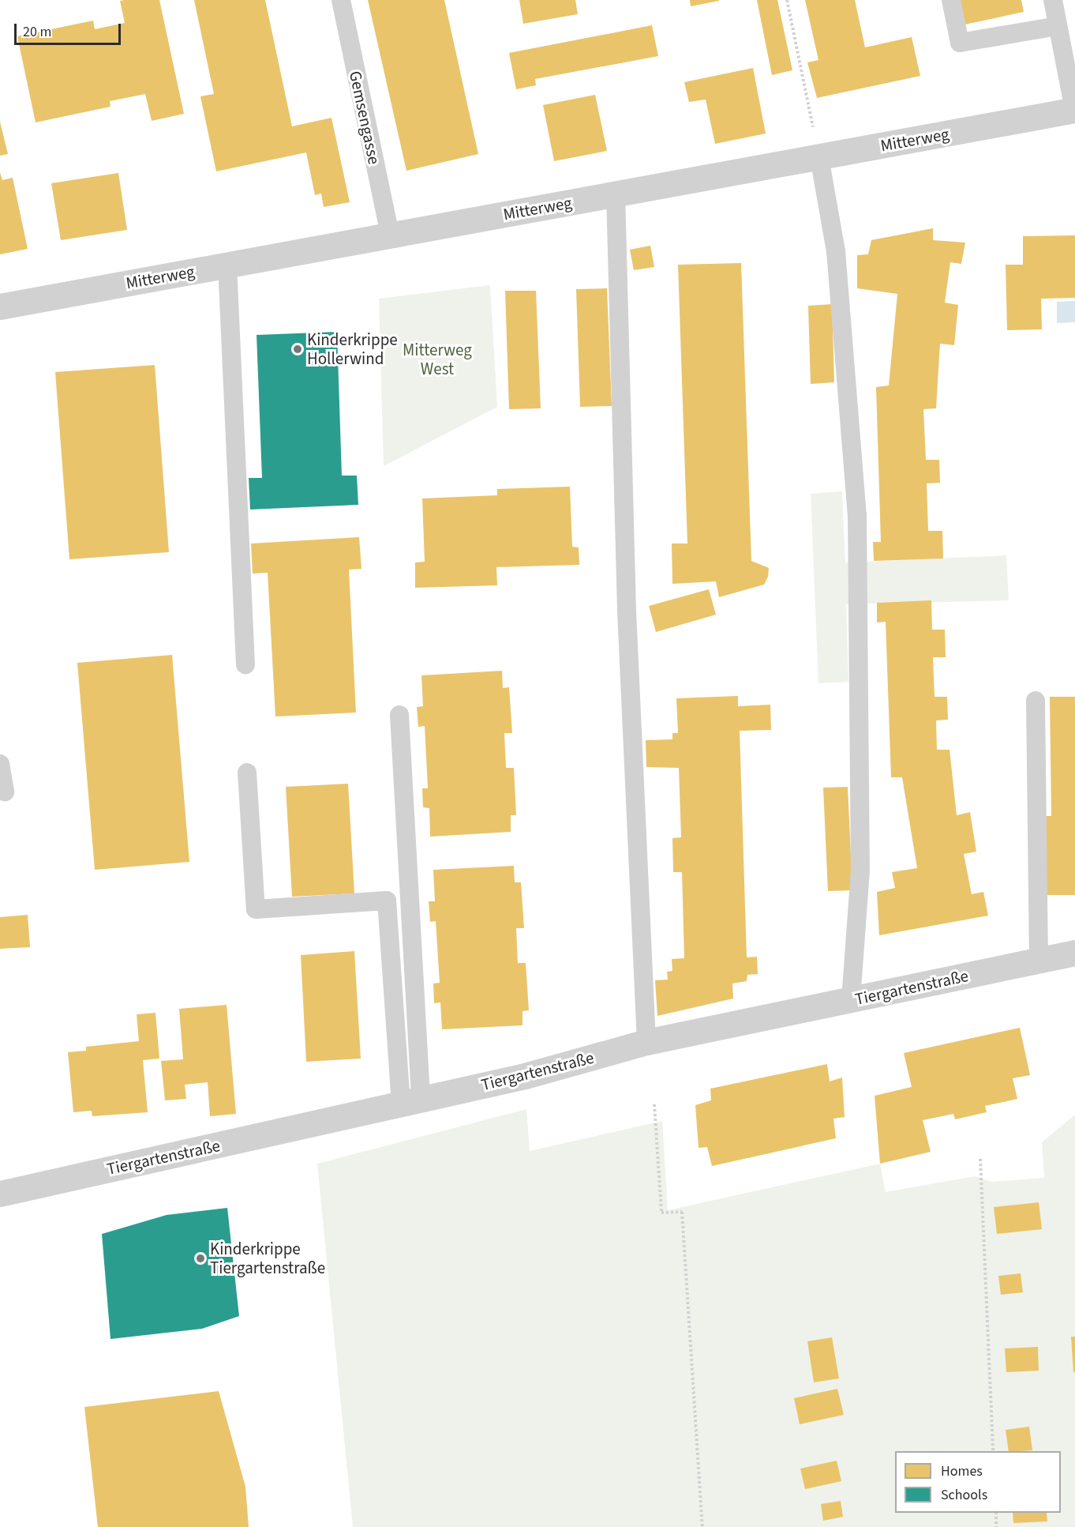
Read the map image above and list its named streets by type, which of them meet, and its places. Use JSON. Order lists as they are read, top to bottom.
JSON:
{
  "streets": {
    "street": ["Mitterweg", "Tiergartenstraße"],
    "lane": ["Gemsengasse"]
  },
  "crossings": [
    ["Gemsengasse", "Mitterweg"]
  ],
  "parks": ["Mitterweg West"],
  "places": ["Kinderkrippe Hollerwind", "Kinderkrippe Tiergartenstraße"],
  "legend": ["Homes", "Schools"],
  "scale_bar": "20 m"
}
